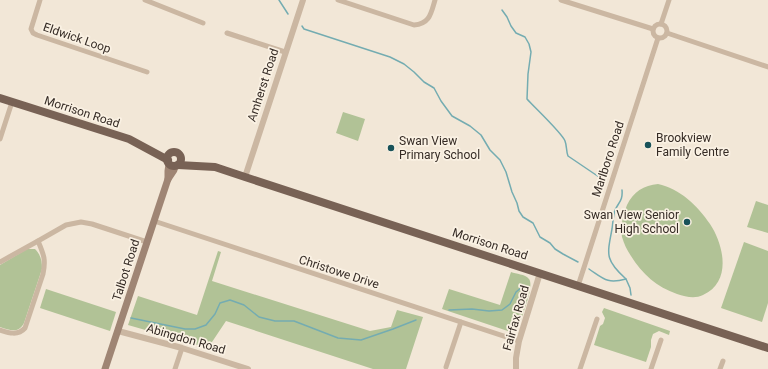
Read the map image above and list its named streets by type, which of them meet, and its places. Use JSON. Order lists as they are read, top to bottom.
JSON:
{
  "streets": {
    "main road": ["Morrison Road", "Talbot Road"],
    "street": [
      "Eldwick Loop",
      "Amherst Road",
      "Marlboro Road",
      "Christowe Drive",
      "Fairfax Road",
      "Abingdon Road"
    ]
  },
  "crossings": [
    ["Amherst Road", "Morrison Road"],
    ["Morrison Road", "Marlboro Road"],
    ["Morrison Road", "Talbot Road"],
    ["Morrison Road", "Fairfax Road"],
    ["Talbot Road", "Christowe Drive"],
    ["Talbot Road", "Abingdon Road"],
    ["Christowe Drive", "Fairfax Road"]
  ],
  "places": ["Brookview Family Centre", "Swan View Primary School", "Swan View Senior High School"]
}
